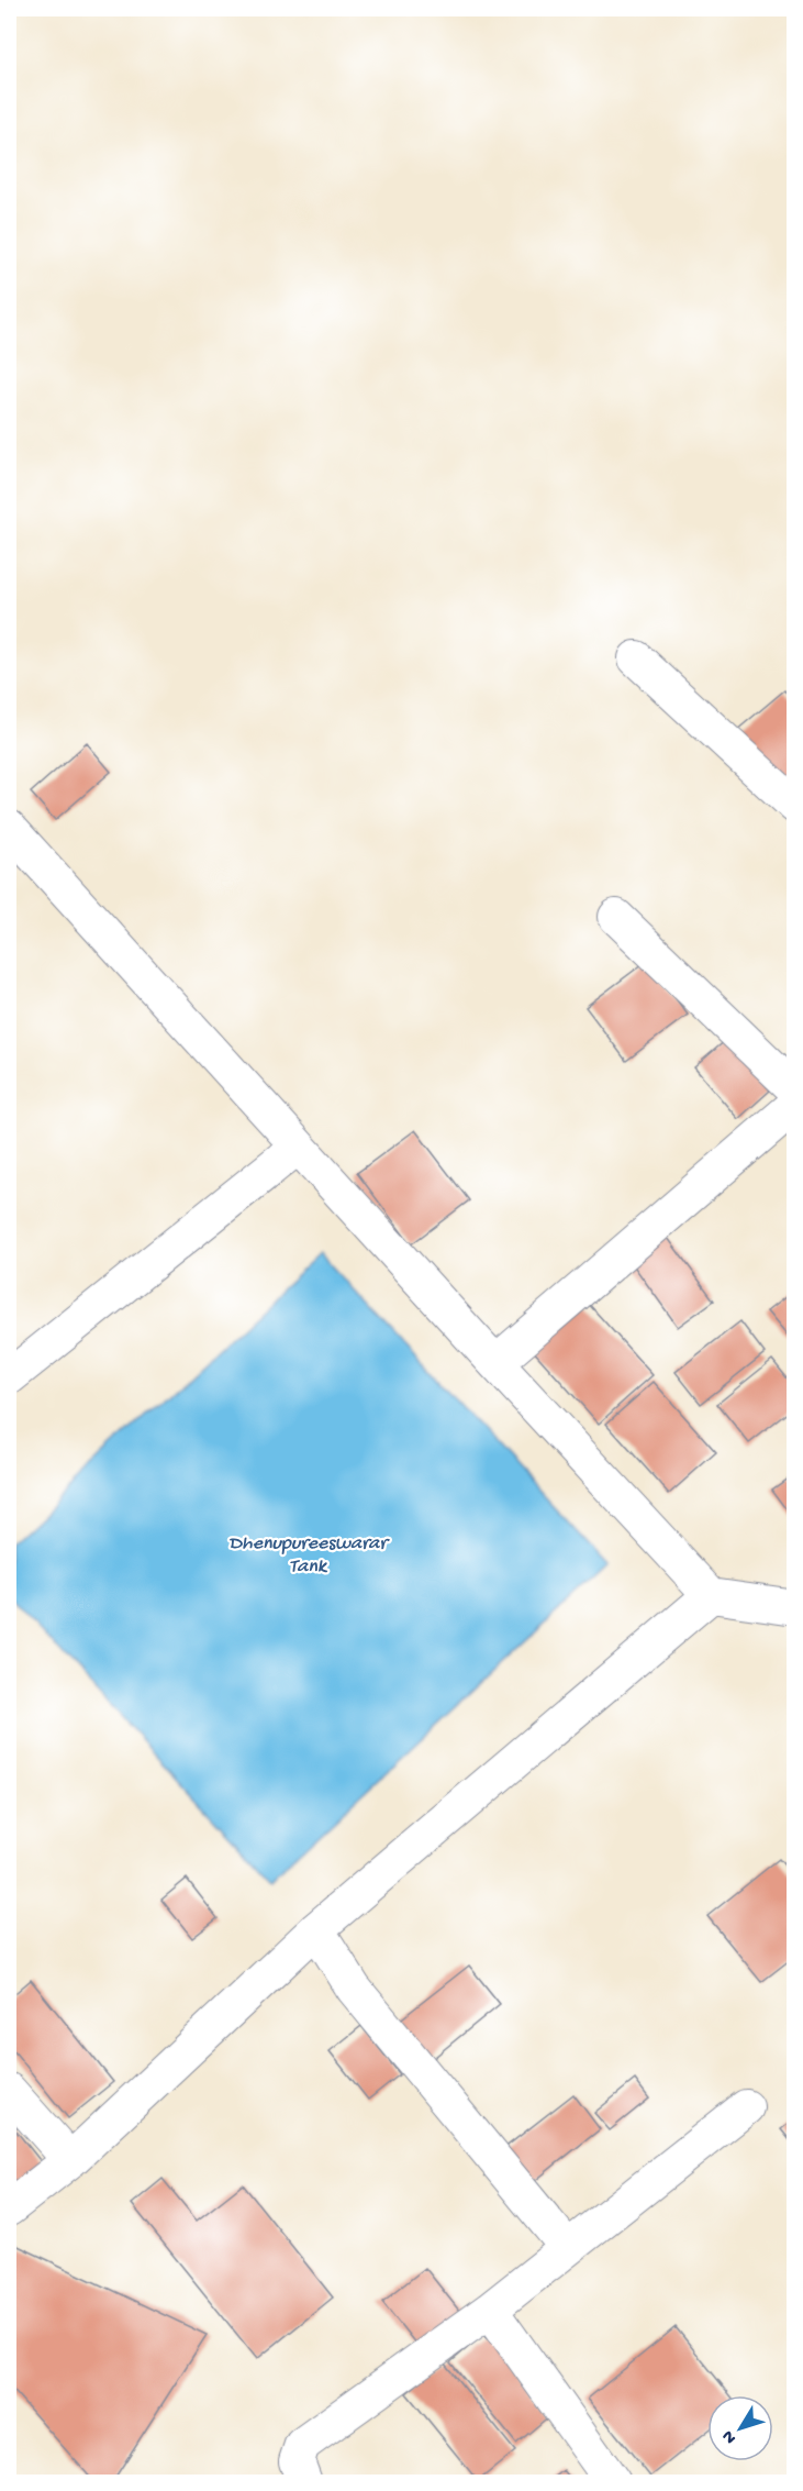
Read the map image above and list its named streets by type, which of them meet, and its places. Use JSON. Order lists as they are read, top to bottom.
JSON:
{
  "water": ["Dhenupureeswarar Tank"],
  "north": "bottom left"
}
